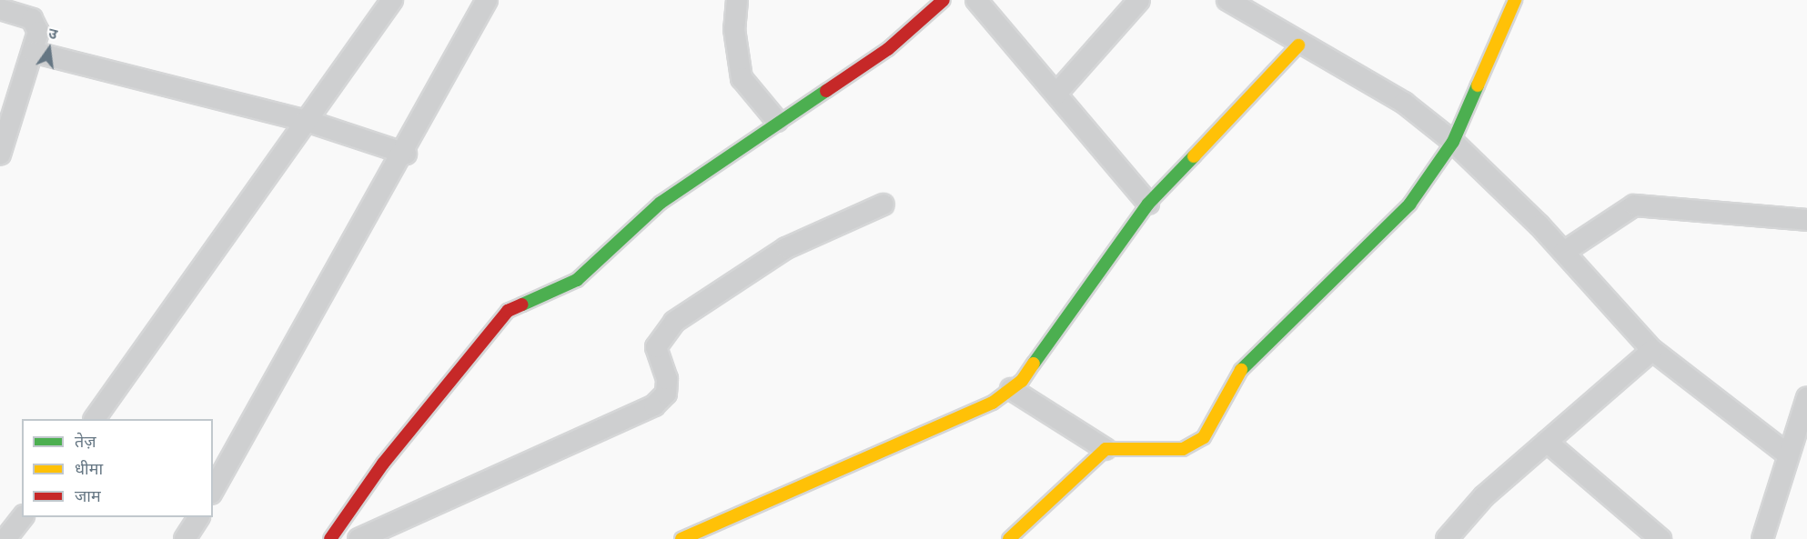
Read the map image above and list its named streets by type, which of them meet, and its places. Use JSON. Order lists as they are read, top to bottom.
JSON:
{
  "legend": ["तेज़", "धीमा", "जाम"],
  "north": "top"
}
